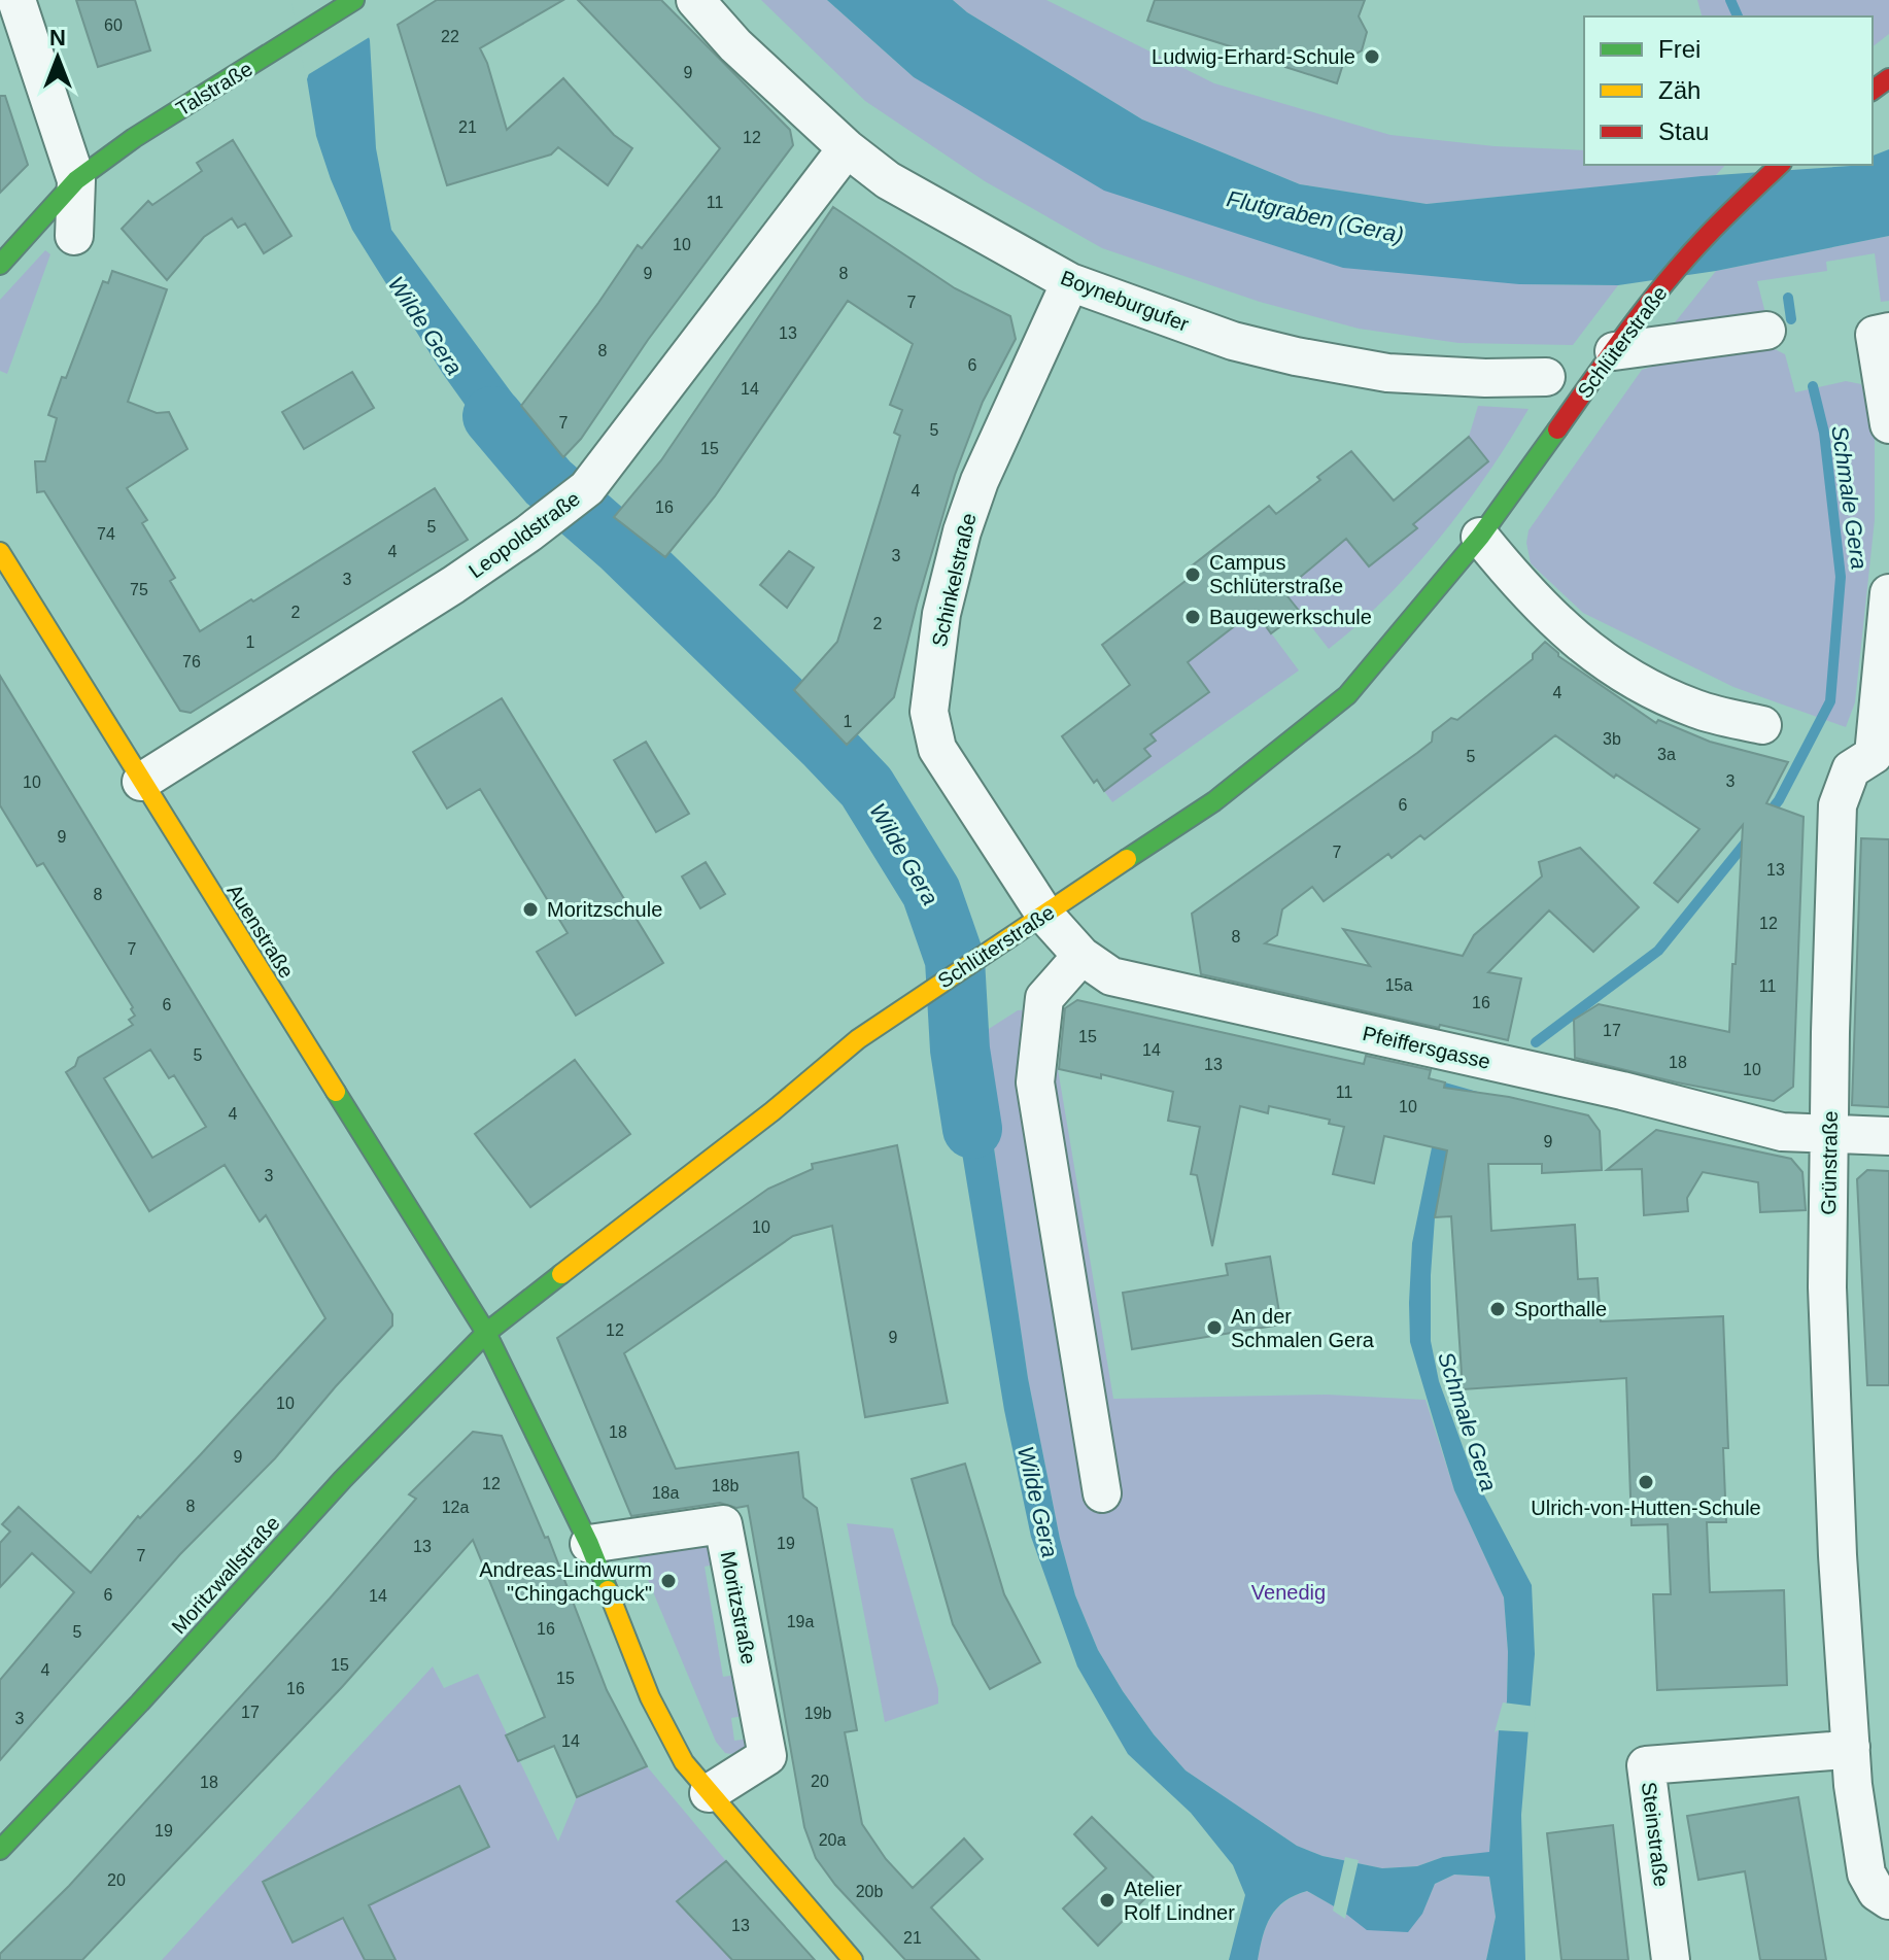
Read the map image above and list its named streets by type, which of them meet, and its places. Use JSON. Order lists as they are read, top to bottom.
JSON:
{
  "streets": {
    "main road": [
      "Talstraße",
      "Schlüterstraße",
      "Auenstraße",
      "Moritzwallstraße"
    ],
    "street": [
      "Boyneburgufer",
      "Leopoldstraße",
      "Schinkelstraße",
      "Pfeiffersgasse",
      "Grünstraße",
      "Moritzstraße",
      "Steinstraße"
    ]
  },
  "crossings": [
    ["Boyneburgufer", "Leopoldstraße"],
    ["Boyneburgufer", "Schinkelstraße"],
    ["Schlüterstraße", "Schinkelstraße"],
    ["Schlüterstraße", "Auenstraße"],
    ["Schlüterstraße", "Pfeiffersgasse"],
    ["Schlüterstraße", "Moritzwallstraße"],
    ["Leopoldstraße", "Auenstraße"],
    ["Schinkelstraße", "Pfeiffersgasse"],
    ["Auenstraße", "Moritzwallstraße"],
    ["Pfeiffersgasse", "Grünstraße"],
    ["Grünstraße", "Steinstraße"]
  ],
  "water": ["Flutgraben (Gera)", "Wilde Gera", "Schmale Gera"],
  "parks": ["Venedig"],
  "places": [
    "Ludwig-Erhard-Schule",
    "Campus Schlüterstraße",
    "Baugewerkschule",
    "Moritzschule",
    "Sporthalle",
    "An der Schmalen Gera",
    "Ulrich-von-Hutten-Schule",
    "Andreas-Lindwurm \"Chingachguck\"",
    "Atelier Rolf Lindner"
  ],
  "house_numbers": [
    "60",
    "22",
    "9",
    "21",
    "12",
    "11",
    "10",
    "9",
    "8",
    "7",
    "13",
    "8",
    "6",
    "14",
    "7",
    "5",
    "15",
    "4",
    "16",
    "5",
    "74",
    "4",
    "3",
    "3",
    "75",
    "2",
    "2",
    "1",
    "76",
    "4",
    "1",
    "3b",
    "3a",
    "5",
    "3",
    "10",
    "6",
    "9",
    "7",
    "13",
    "8",
    "12",
    "8",
    "7",
    "15a",
    "11",
    "16",
    "6",
    "17",
    "15",
    "14",
    "5",
    "18",
    "13",
    "10",
    "11",
    "10",
    "4",
    "9",
    "3",
    "10",
    "12",
    "9",
    "10",
    "18",
    "9",
    "12",
    "18b",
    "18a",
    "8",
    "12a",
    "19",
    "13",
    "7",
    "6",
    "14",
    "19a",
    "16",
    "5",
    "15",
    "4",
    "15",
    "16",
    "17",
    "19b",
    "3",
    "14",
    "20",
    "18",
    "19",
    "20a",
    "20",
    "20b",
    "13",
    "21"
  ],
  "legend": ["Frei", "Zäh", "Stau"],
  "north": "top"
}
